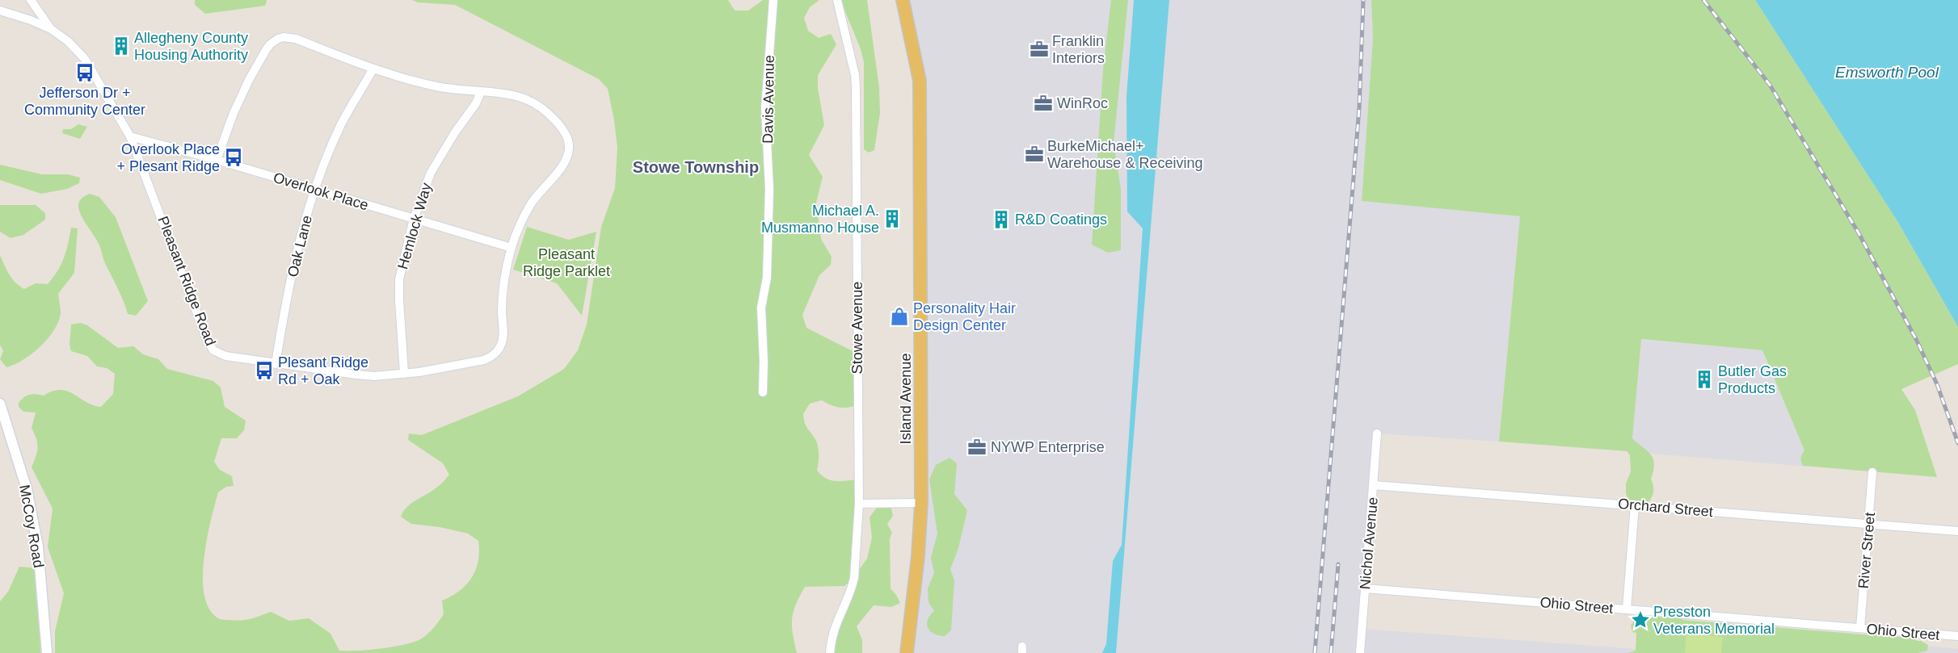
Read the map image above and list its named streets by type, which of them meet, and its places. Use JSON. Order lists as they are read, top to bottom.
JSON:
{
  "streets": {
    "main road": ["Island Avenue"],
    "street": [
      "Davis Avenue",
      "Overlook Place",
      "Hemlock Way",
      "Oak Lane",
      "Pleasant Ridge Road",
      "Stowe Avenue",
      "Orchard Street",
      "McCoy Road",
      "Nichol Avenue",
      "River Street",
      "Ohio Street"
    ]
  },
  "crossings": [
    ["Overlook Place", "Hemlock Way"],
    ["Overlook Place", "Oak Lane"],
    ["Overlook Place", "Pleasant Ridge Road"],
    ["Hemlock Way", "Pleasant Ridge Road"],
    ["Oak Lane", "Pleasant Ridge Road"],
    ["Orchard Street", "Nichol Avenue"],
    ["Orchard Street", "River Street"],
    ["Nichol Avenue", "Ohio Street"],
    ["River Street", "Ohio Street"]
  ],
  "districts": ["Stowe Township"],
  "water": ["Emsworth Pool"],
  "parks": ["Pleasant Ridge Parklet"],
  "places": {
    "building": [
      "Allegheny County Housing Authority",
      "Michael A. Musmanno House",
      "R&D Coatings",
      "Butler Gas Products"
    ],
    "office": [
      "Franklin Interiors",
      "WinRoc",
      "BurkeMichael+ Warehouse & Receiving",
      "NYWP Enterprise"
    ],
    "bus stop": ["Jefferson Dr + Community Center", "Overlook Place + Plesant Ridge", "Plesant Ridge Rd + Oak"],
    "shop": ["Personality Hair Design Center"],
    "place": ["Presston Veterans Memorial"]
  }
}
